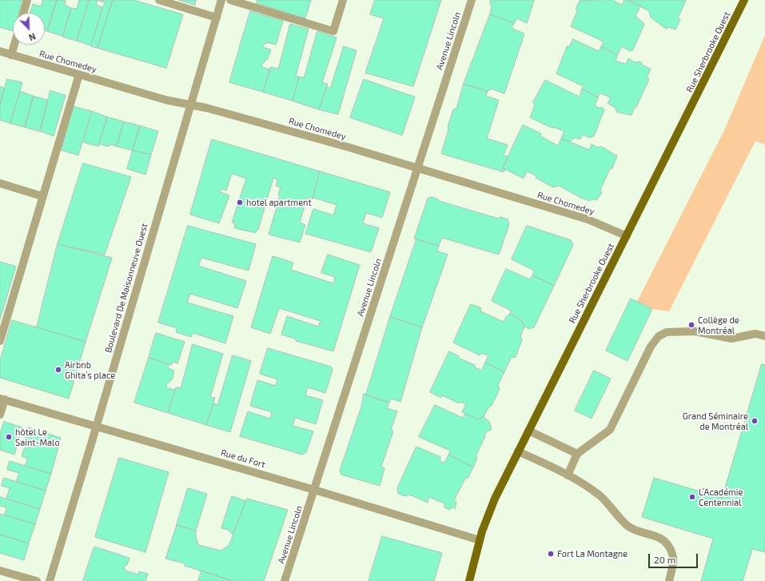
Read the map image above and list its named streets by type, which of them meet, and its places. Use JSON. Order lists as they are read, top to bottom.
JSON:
{
  "streets": {
    "main road": ["Rue Sherbrooke Ouest"],
    "street": [
      "Avenue Lincoln",
      "Rue Chomedey",
      "Boulevard De Maisonneuve Ouest",
      "Rue du Fort"
    ]
  },
  "crossings": [
    ["Avenue Lincoln", "Rue Chomedey"],
    ["Avenue Lincoln", "Rue du Fort"],
    ["Rue Sherbrooke Ouest", "Rue Chomedey"],
    ["Rue Sherbrooke Ouest", "Rue du Fort"],
    ["Rue Chomedey", "Boulevard De Maisonneuve Ouest"],
    ["Boulevard De Maisonneuve Ouest", "Rue du Fort"]
  ],
  "places": [
    "hotel apartment",
    "Collège de Montréal",
    "Airbnb Ghita’s place",
    "Grand Séminaire de Montréal",
    "hôtel Le Saint-Malo",
    "L’Académie Centennial",
    "Fort La Montagne"
  ],
  "scale_bar": "20 m",
  "north": "bottom right"
}
